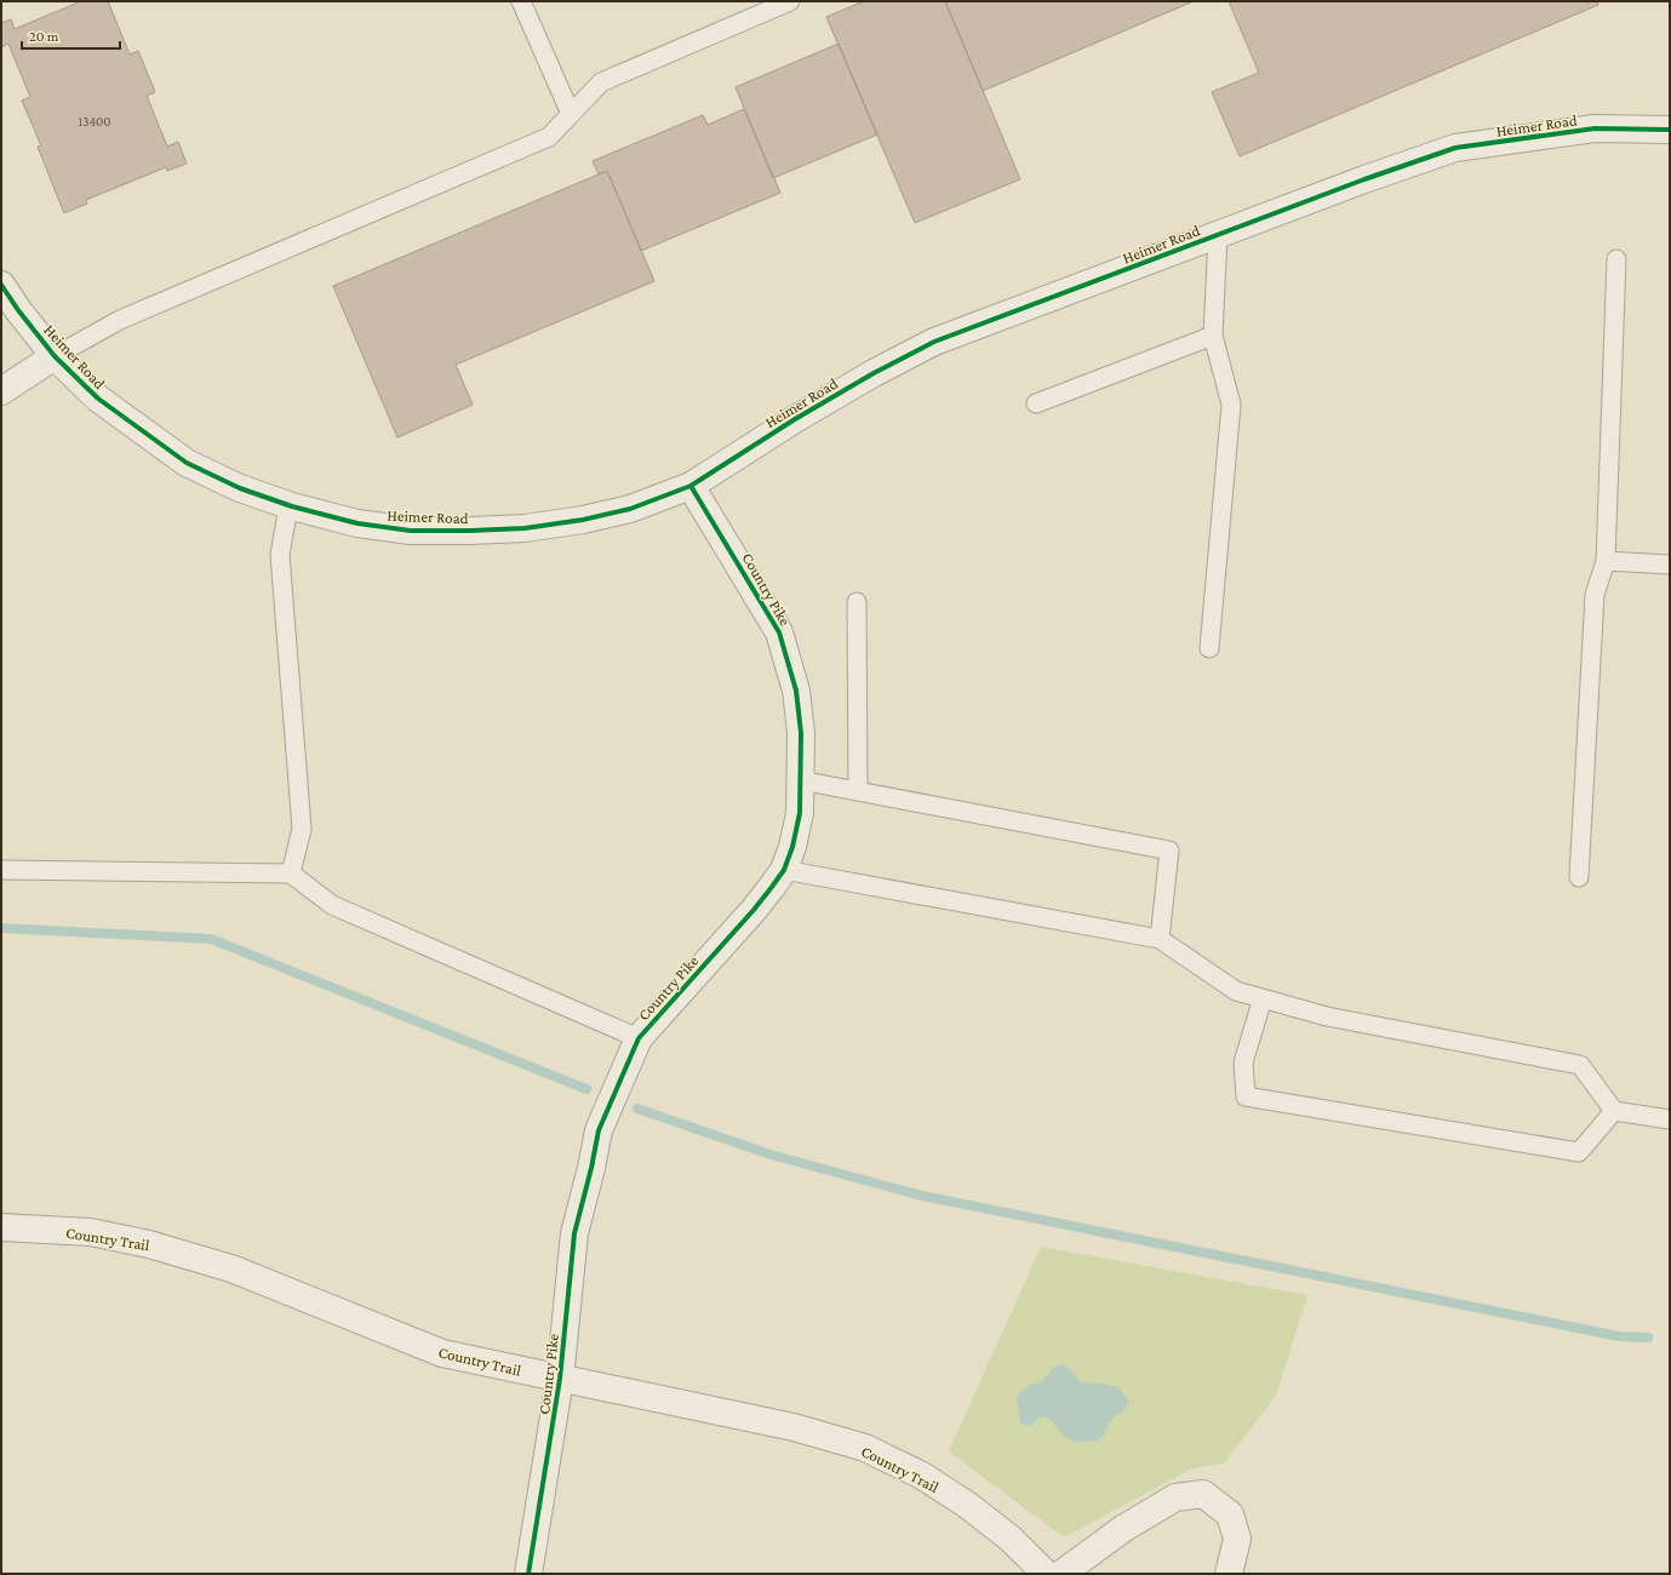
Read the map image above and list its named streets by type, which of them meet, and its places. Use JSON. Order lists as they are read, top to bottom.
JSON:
{
  "streets": {
    "street": ["Heimer Road", "Country Pike", "Country Trail"]
  },
  "crossings": [
    ["Heimer Road", "Country Pike"],
    ["Country Pike", "Country Trail"]
  ],
  "house_numbers": ["13400"],
  "scale_bar": "20 m"
}
